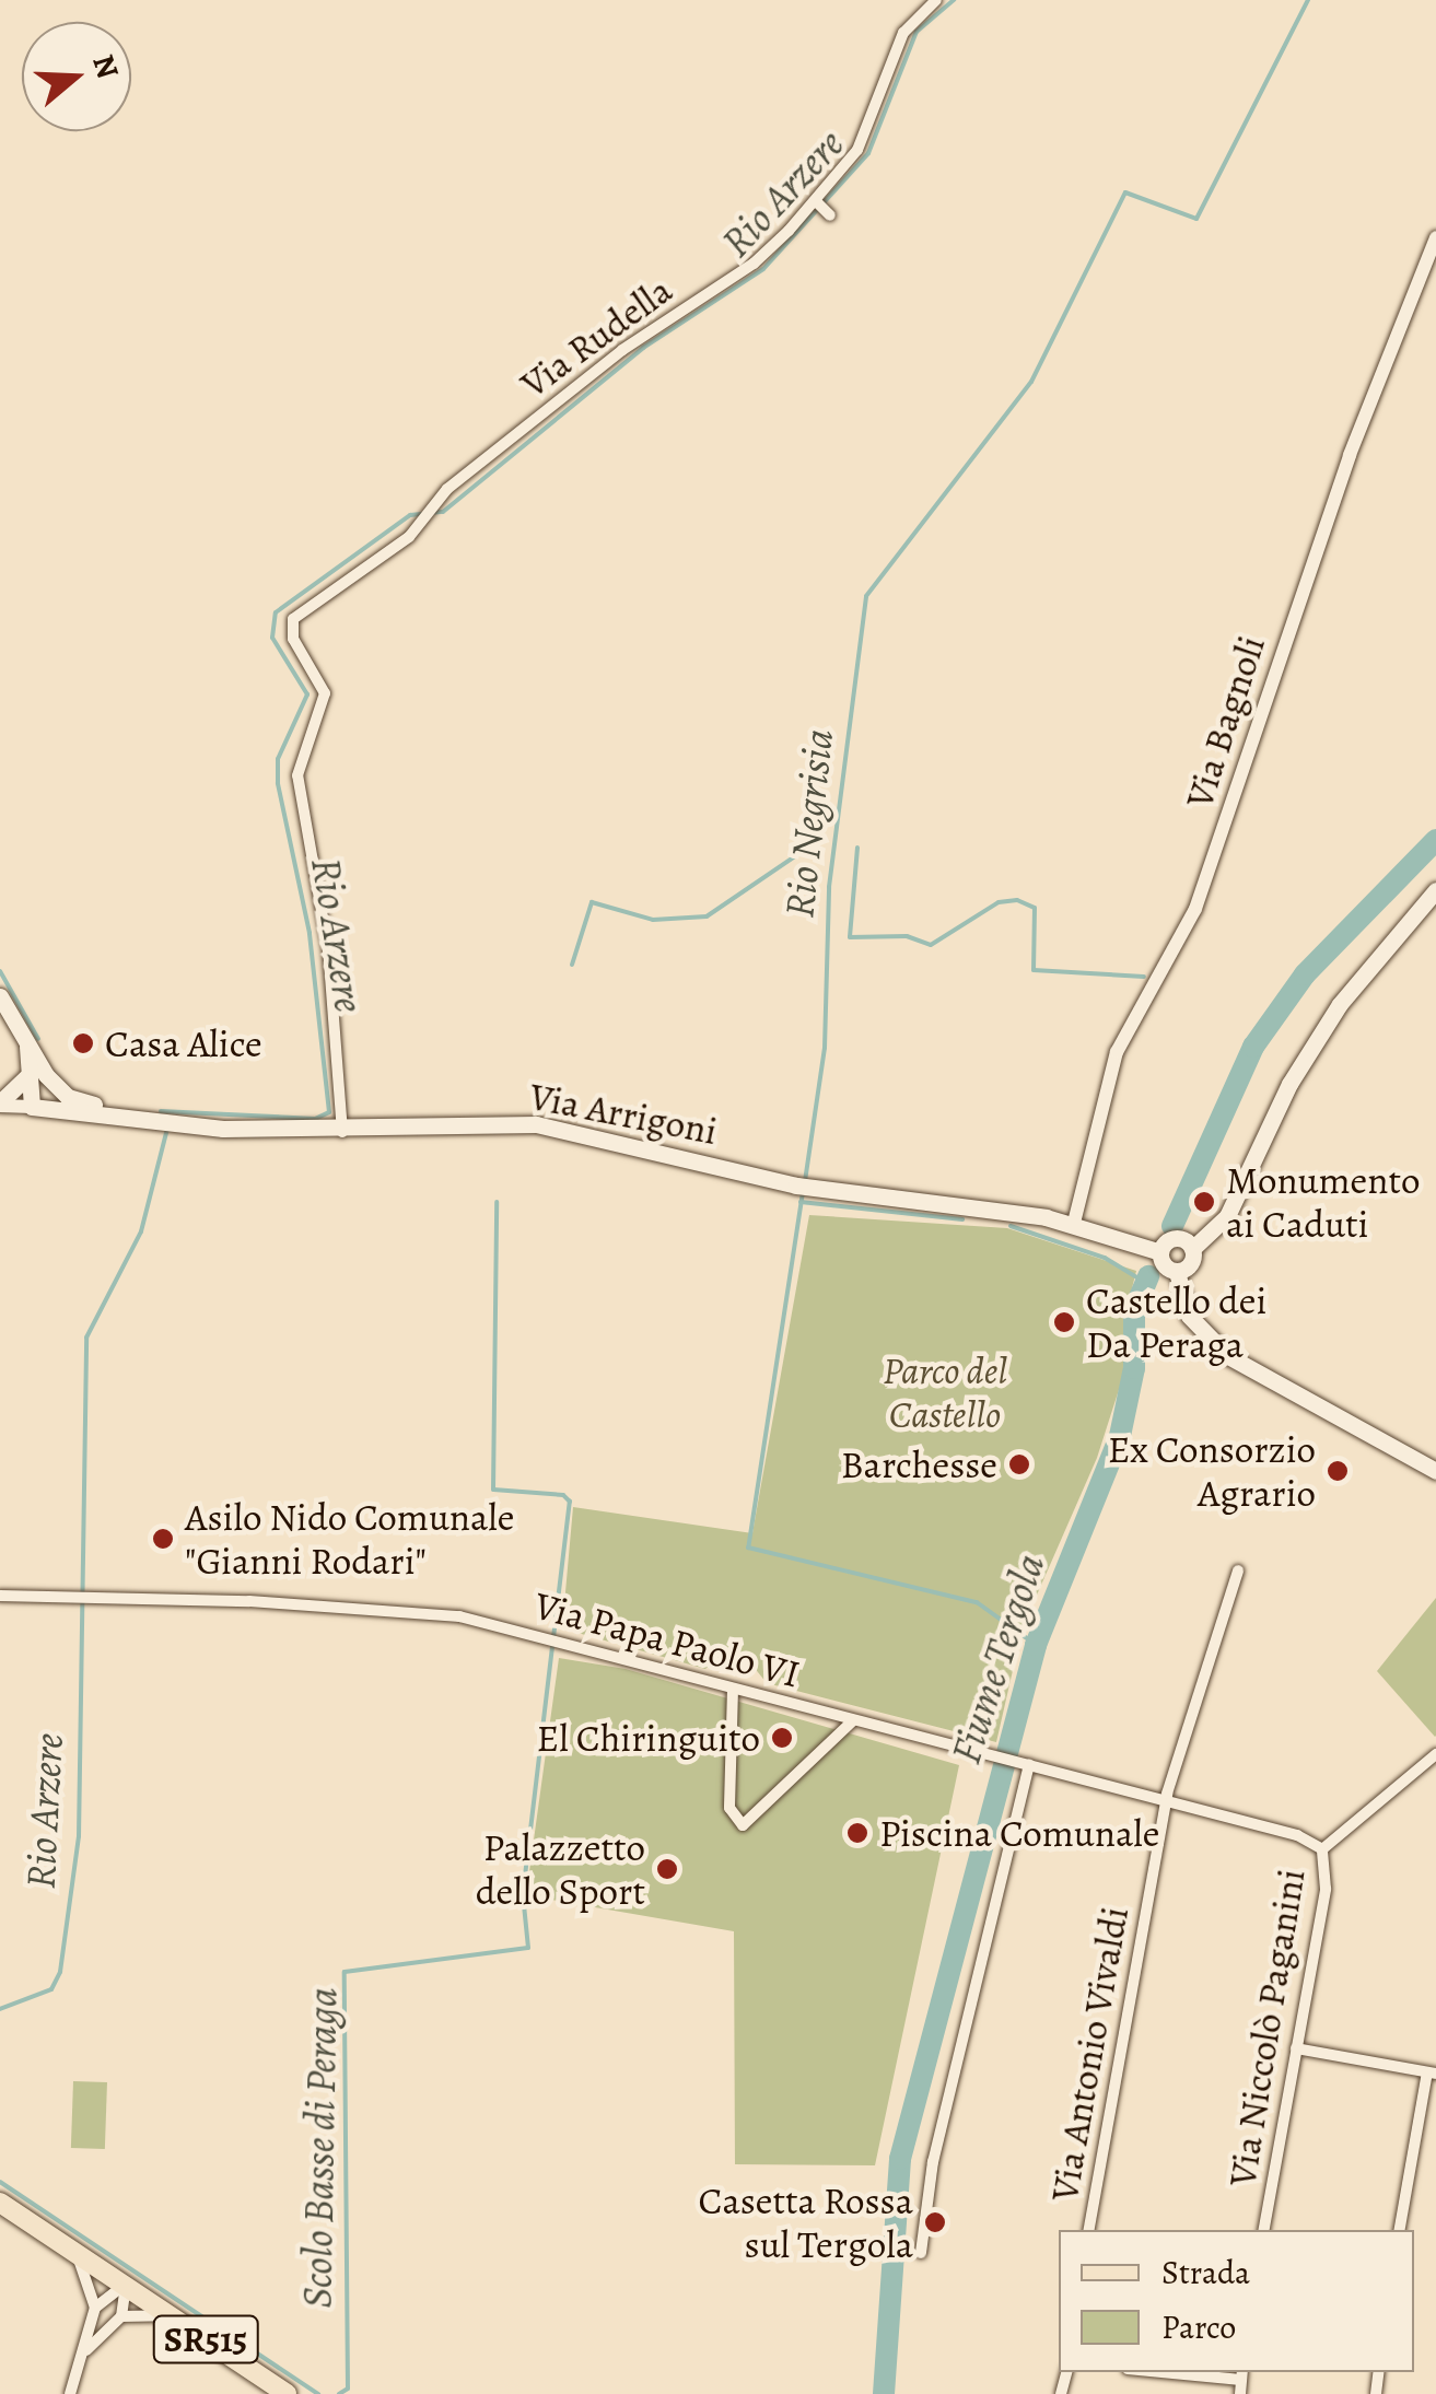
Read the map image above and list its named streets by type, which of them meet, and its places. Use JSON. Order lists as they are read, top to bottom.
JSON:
{
  "streets": {
    "main road": ["Via Arrigoni", "SR515"],
    "street": [
      "Via Rudella",
      "Via Bagnoli",
      "Via Papa Paolo VI",
      "Via Niccolò Paganini",
      "Via Antonio Vivaldi"
    ]
  },
  "crossings": [
    ["Via Rudella", "Via Arrigoni"],
    ["Via Bagnoli", "Via Arrigoni"],
    ["Via Papa Paolo VI", "Via Niccolò Paganini"],
    ["Via Papa Paolo VI", "Via Antonio Vivaldi"]
  ],
  "water": [
    "Rio Arzere",
    "Rio Negrisia",
    "Fiume Tergola",
    "Scolo Basse di Peraga"
  ],
  "parks": ["Parco del Castello"],
  "places": [
    "Casa Alice",
    "Monumento ai Caduti",
    "Castello dei Da Peraga",
    "Barchesse",
    "Ex Consorzio Agrario",
    "Asilo Nido Comunale \"Gianni Rodari\"",
    "El Chiringuito",
    "Piscina Comunale",
    "Palazzetto dello Sport",
    "Casetta Rossa sul Tergola"
  ],
  "legend": ["Strada", "Parco"],
  "north": "right"
}
